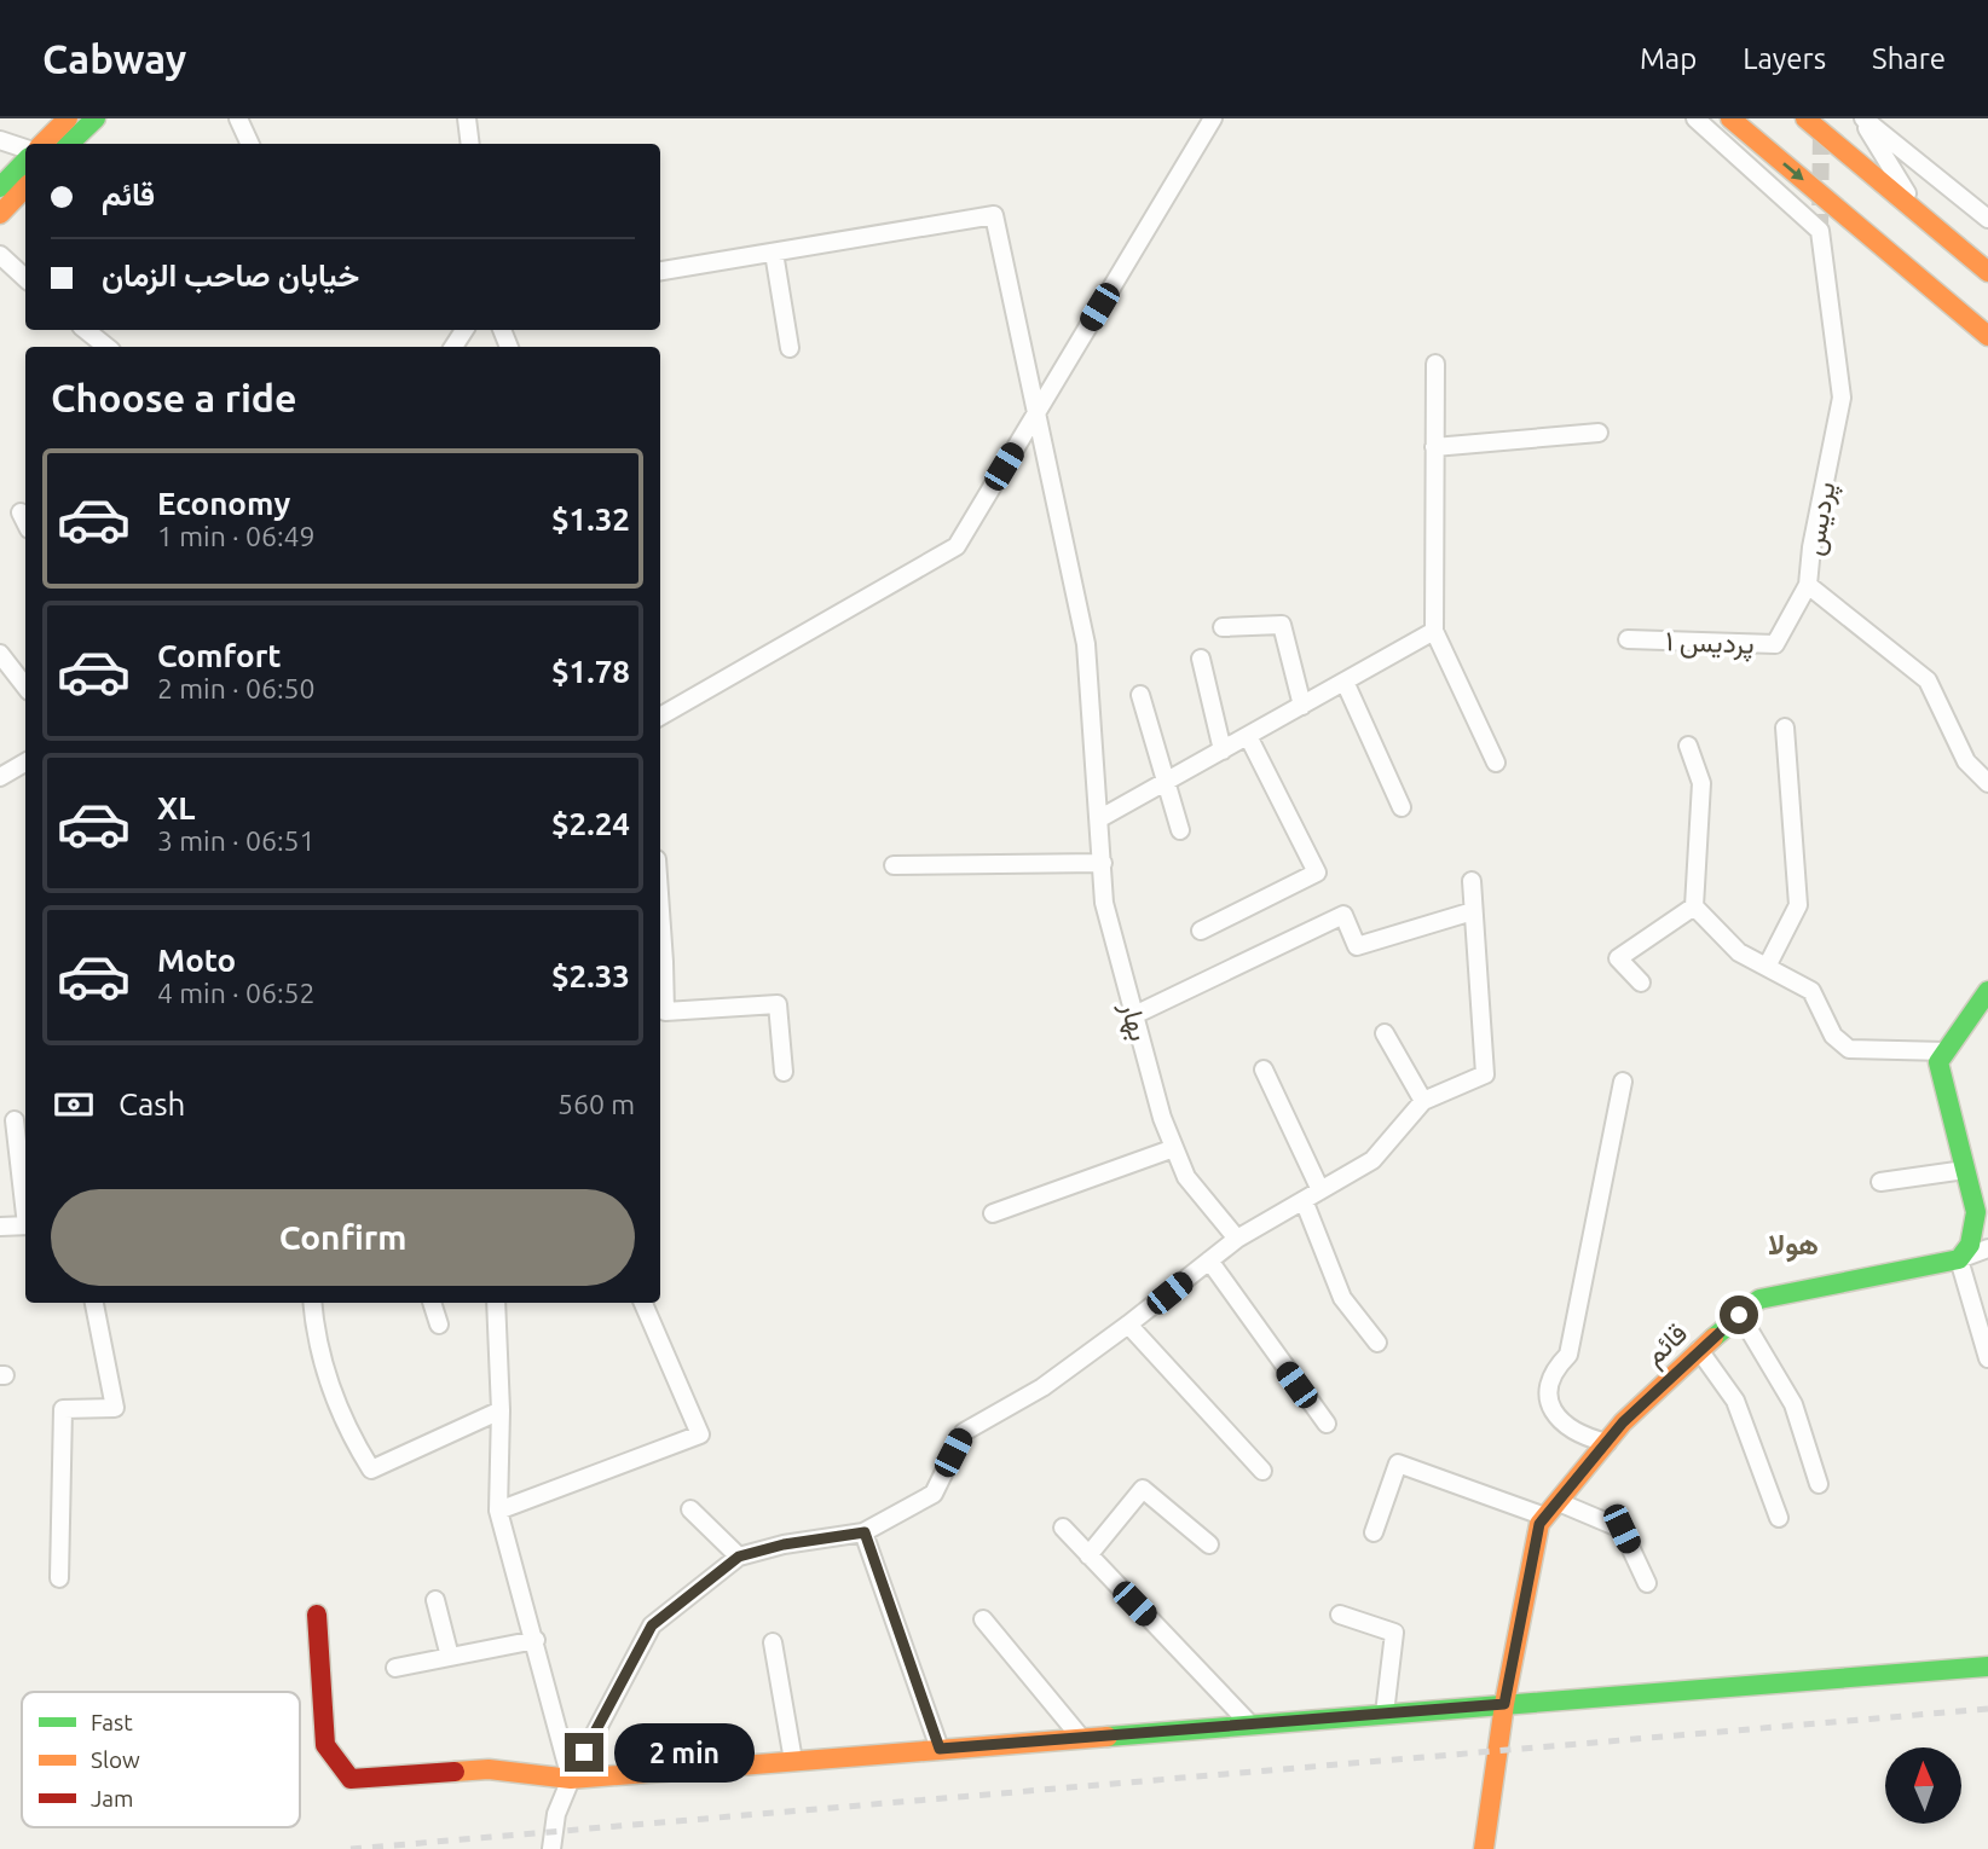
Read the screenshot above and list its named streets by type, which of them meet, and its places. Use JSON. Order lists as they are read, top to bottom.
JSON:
{
  "streets": {
    "main road": ["قائم"],
    "street": ["پرديس", "پرديس ۱", "بهار"]
  },
  "crossings": [
    ["پرديس", "پرديس ۱"]
  ],
  "districts": ["هولا"],
  "legend": ["Fast", "Slow", "Jam"],
  "north": "top",
  "page": {
    "header": "Cabway",
    "nav": ["Map", "Layers", "Share"],
    "banner": ["قائم", "خیابان صاحب الزمان"],
    "heading": "Choose a ride",
    "list": [
      {
        "name": "Economy",
        "note": "1 min · 06:49",
        "value": "$1.32"
      },
      {
        "name": "Comfort",
        "note": "2 min · 06:50",
        "value": "$1.78"
      },
      {
        "name": "XL",
        "note": "3 min · 06:51",
        "value": "$2.24"
      },
      {
        "name": "Moto",
        "note": "4 min · 06:52",
        "value": "$2.33"
      }
    ],
    "pay": ["Cash", "560 m"],
    "buttons": "Confirm",
    "bubble": "2 min"
  }
}
